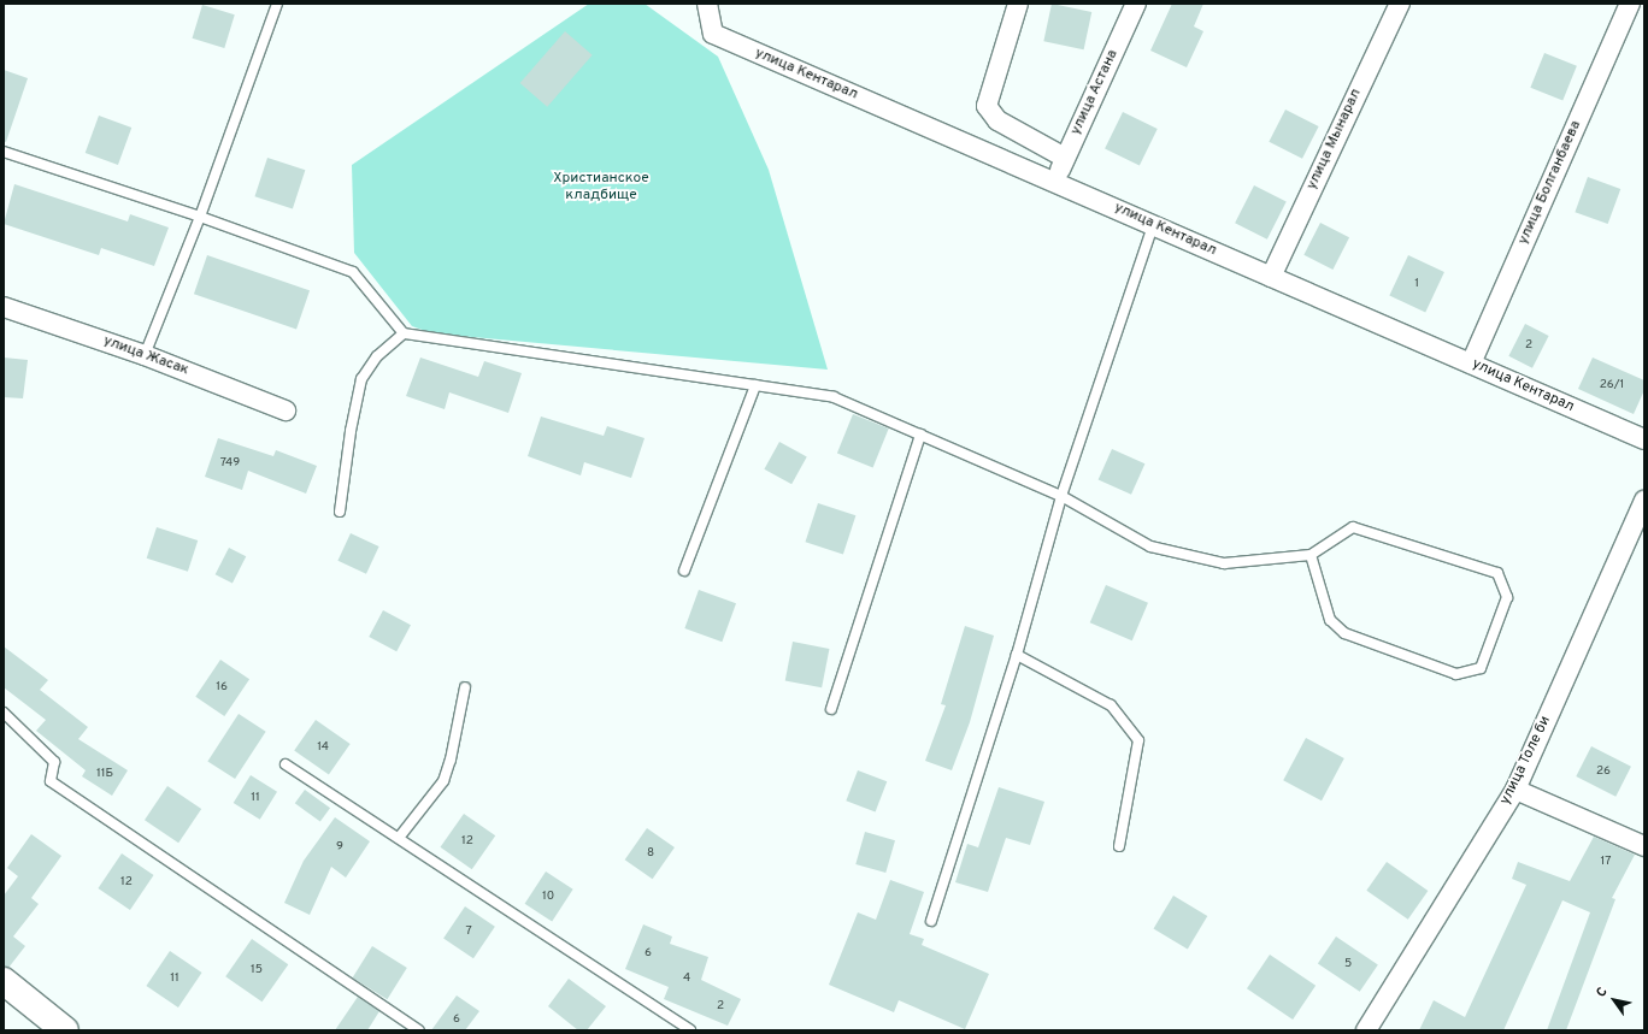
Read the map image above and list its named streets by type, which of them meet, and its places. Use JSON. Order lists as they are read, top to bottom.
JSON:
{
  "streets": {
    "street": [
      "улица Кентарал",
      "улица Астана",
      "улица Мынарал",
      "улица Болганбаева",
      "улица Жасак",
      "улица Толе би"
    ]
  },
  "crossings": [
    ["улица Кентарал", "улица Астана"],
    ["улица Кентарал", "улица Мынарал"],
    ["улица Кентарал", "улица Болганбаева"]
  ],
  "parks": ["Христианское кладбище"],
  "house_numbers": [
    "1",
    "2",
    "26/1",
    "749",
    "16",
    "14",
    "26",
    "11Б",
    "11",
    "12",
    "9",
    "8",
    "17",
    "12",
    "10",
    "7",
    "6",
    "5",
    "15",
    "11",
    "4",
    "2",
    "6"
  ],
  "north": "top left"
}
